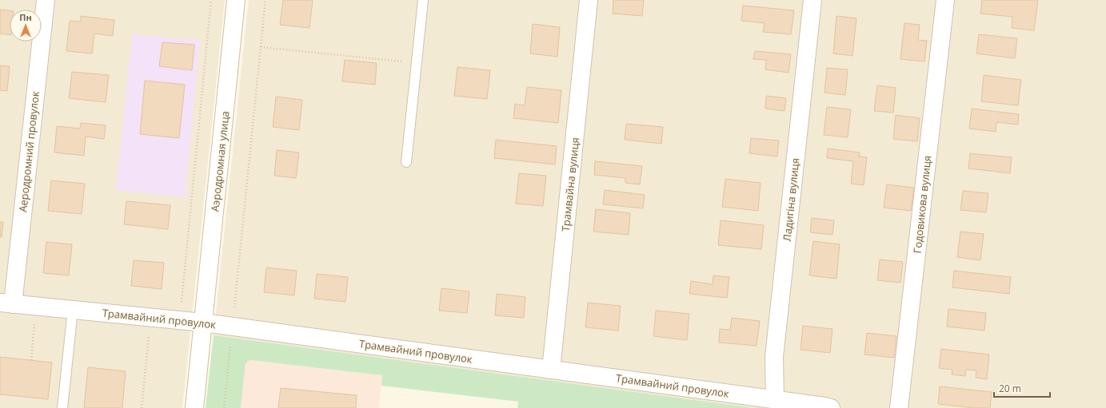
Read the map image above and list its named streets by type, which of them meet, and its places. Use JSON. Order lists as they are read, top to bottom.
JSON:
{
  "streets": {
    "street": [
      "Аеродромний провулок",
      "Аэродромная улица",
      "Трамвайна вулиця",
      "Ладигіна вулиця",
      "Годовикова вулиця",
      "Трамвайний провулок"
    ]
  },
  "crossings": [
    ["Аеродромний провулок", "Трамвайний провулок"],
    ["Аэродромная улица", "Трамвайний провулок"],
    ["Трамвайна вулиця", "Трамвайний провулок"],
    ["Ладигіна вулиця", "Трамвайний провулок"]
  ],
  "scale_bar": "20 m",
  "north": "top"
}
